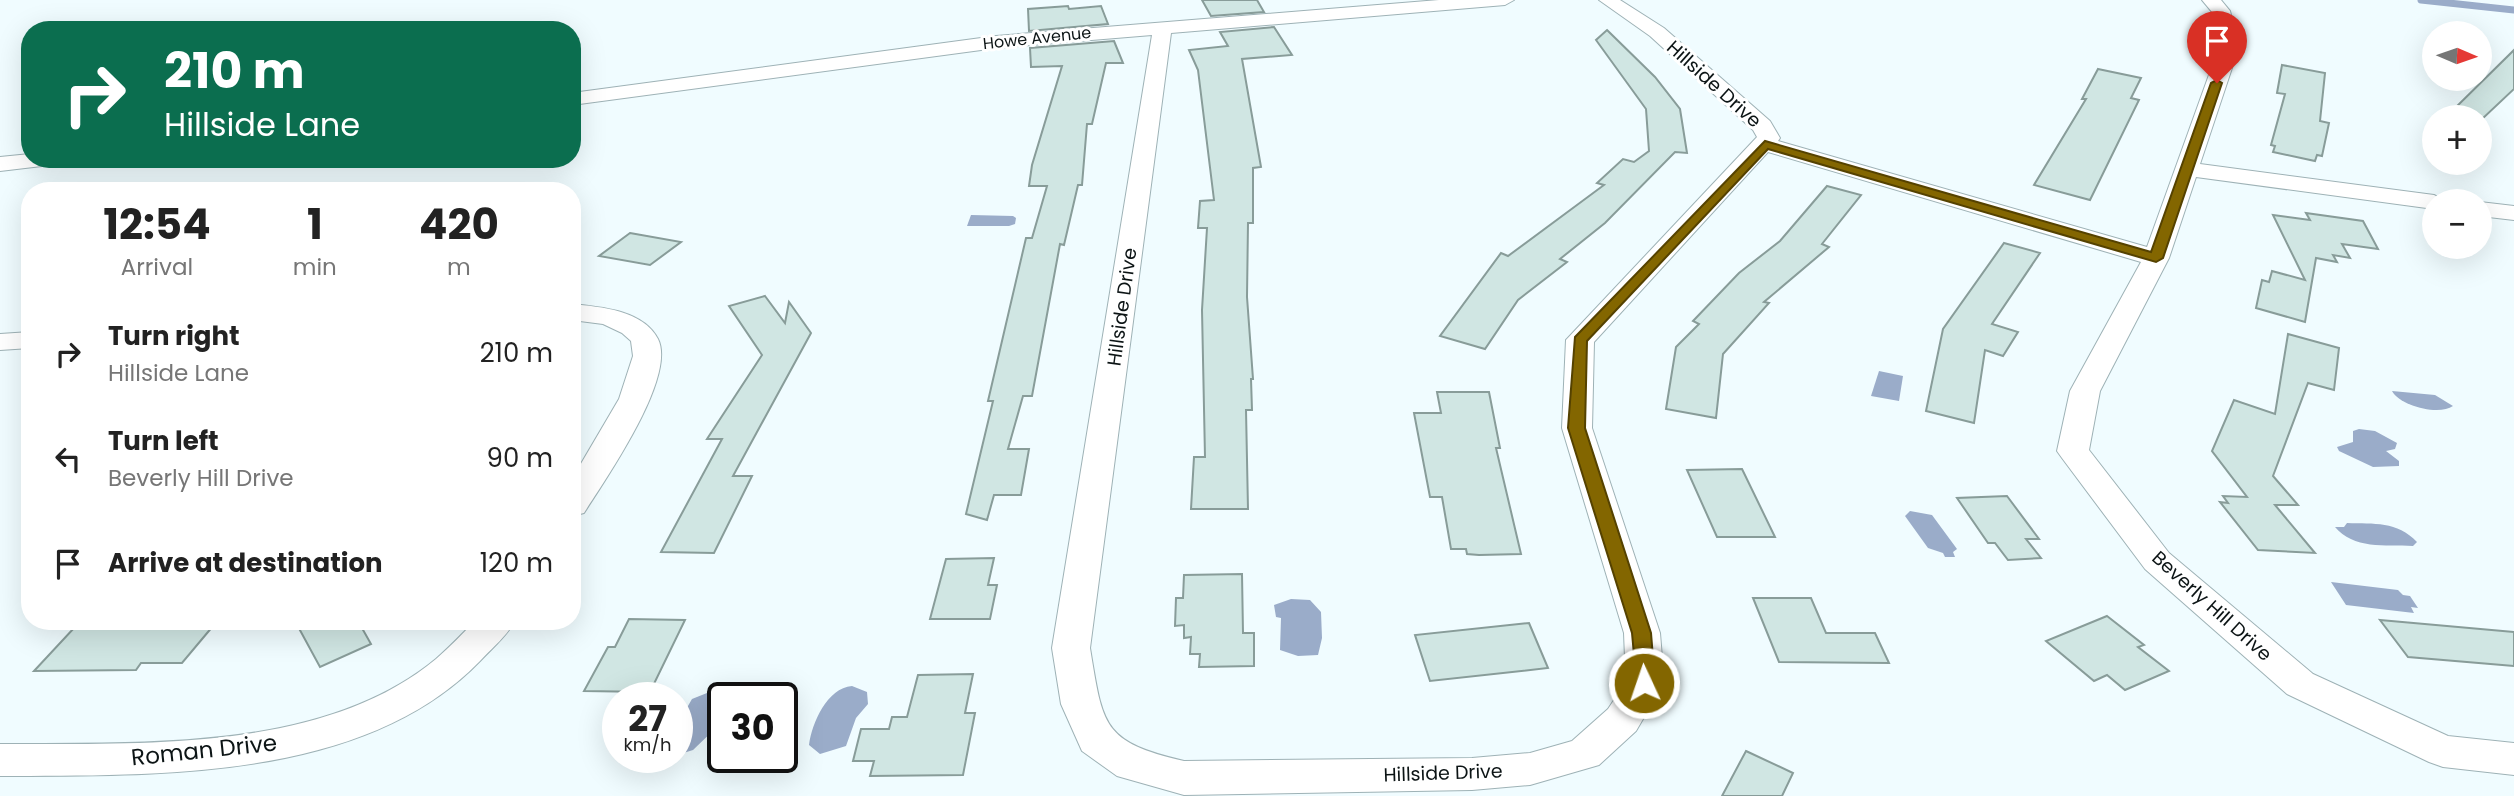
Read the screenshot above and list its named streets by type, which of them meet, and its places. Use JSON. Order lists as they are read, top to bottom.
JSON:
{
  "streets": {
    "street": [
      "Howe Avenue",
      "Hillside Drive",
      "Beverly Hill Drive",
      "Roman Drive"
    ]
  },
  "crossings": [
    ["Howe Avenue", "Hillside Drive"]
  ],
  "north": "right",
  "page": {
    "map_buttons": ["+", "−"],
    "turn": ["210 m", "Hillside Lane"],
    "eta": [
      "12:54",
      "Arrival",
      "1",
      "min",
      "420",
      "m"
    ],
    "list": [
      {
        "name": "Turn right",
        "note": "Hillside Lane",
        "value": "210 m"
      },
      {
        "name": "Turn left",
        "note": "Beverly Hill Drive",
        "value": "90 m"
      },
      {
        "name": "Arrive at destination",
        "value": "120 m"
      }
    ],
    "speed": "27 km/h",
    "limit": "30"
  }
}
